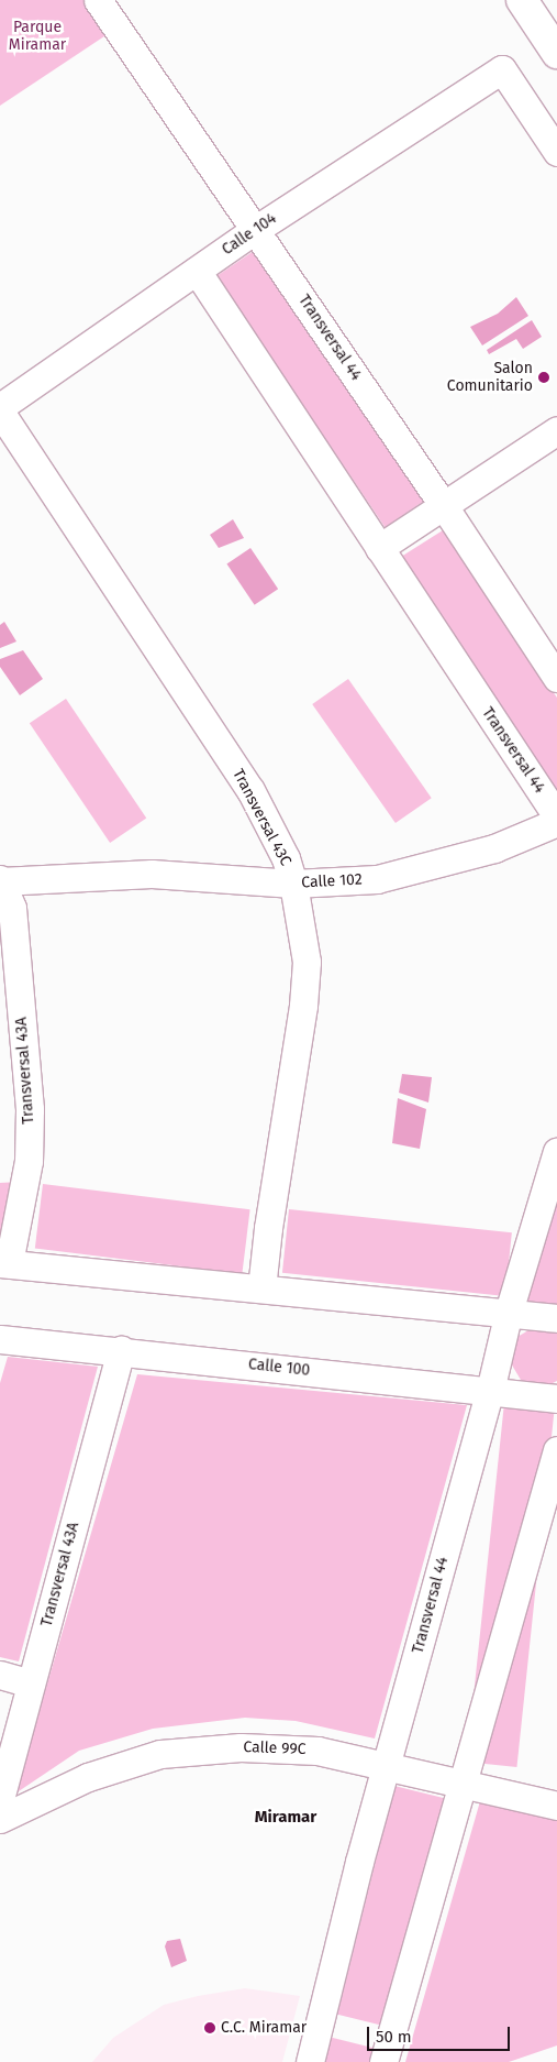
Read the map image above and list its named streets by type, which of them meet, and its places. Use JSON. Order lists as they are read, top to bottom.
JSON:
{
  "streets": {
    "street": [
      "Calle 104",
      "Transversal 44",
      "Transversal 43C",
      "Calle 102",
      "Transversal 43A",
      "Calle 100",
      "Calle 99C"
    ]
  },
  "crossings": [
    ["Calle 104", "Transversal 44"],
    ["Calle 104", "Transversal 43C"],
    ["Transversal 44", "Calle 100"],
    ["Transversal 44", "Calle 99C"],
    ["Transversal 43C", "Calle 102"],
    ["Calle 102", "Transversal 43A"],
    ["Transversal 43A", "Calle 100"]
  ],
  "districts": ["Miramar"],
  "parks": ["Parque Miramar"],
  "places": ["Salon Comunitario", "C.C. Miramar"],
  "scale_bar": "50 m"
}
